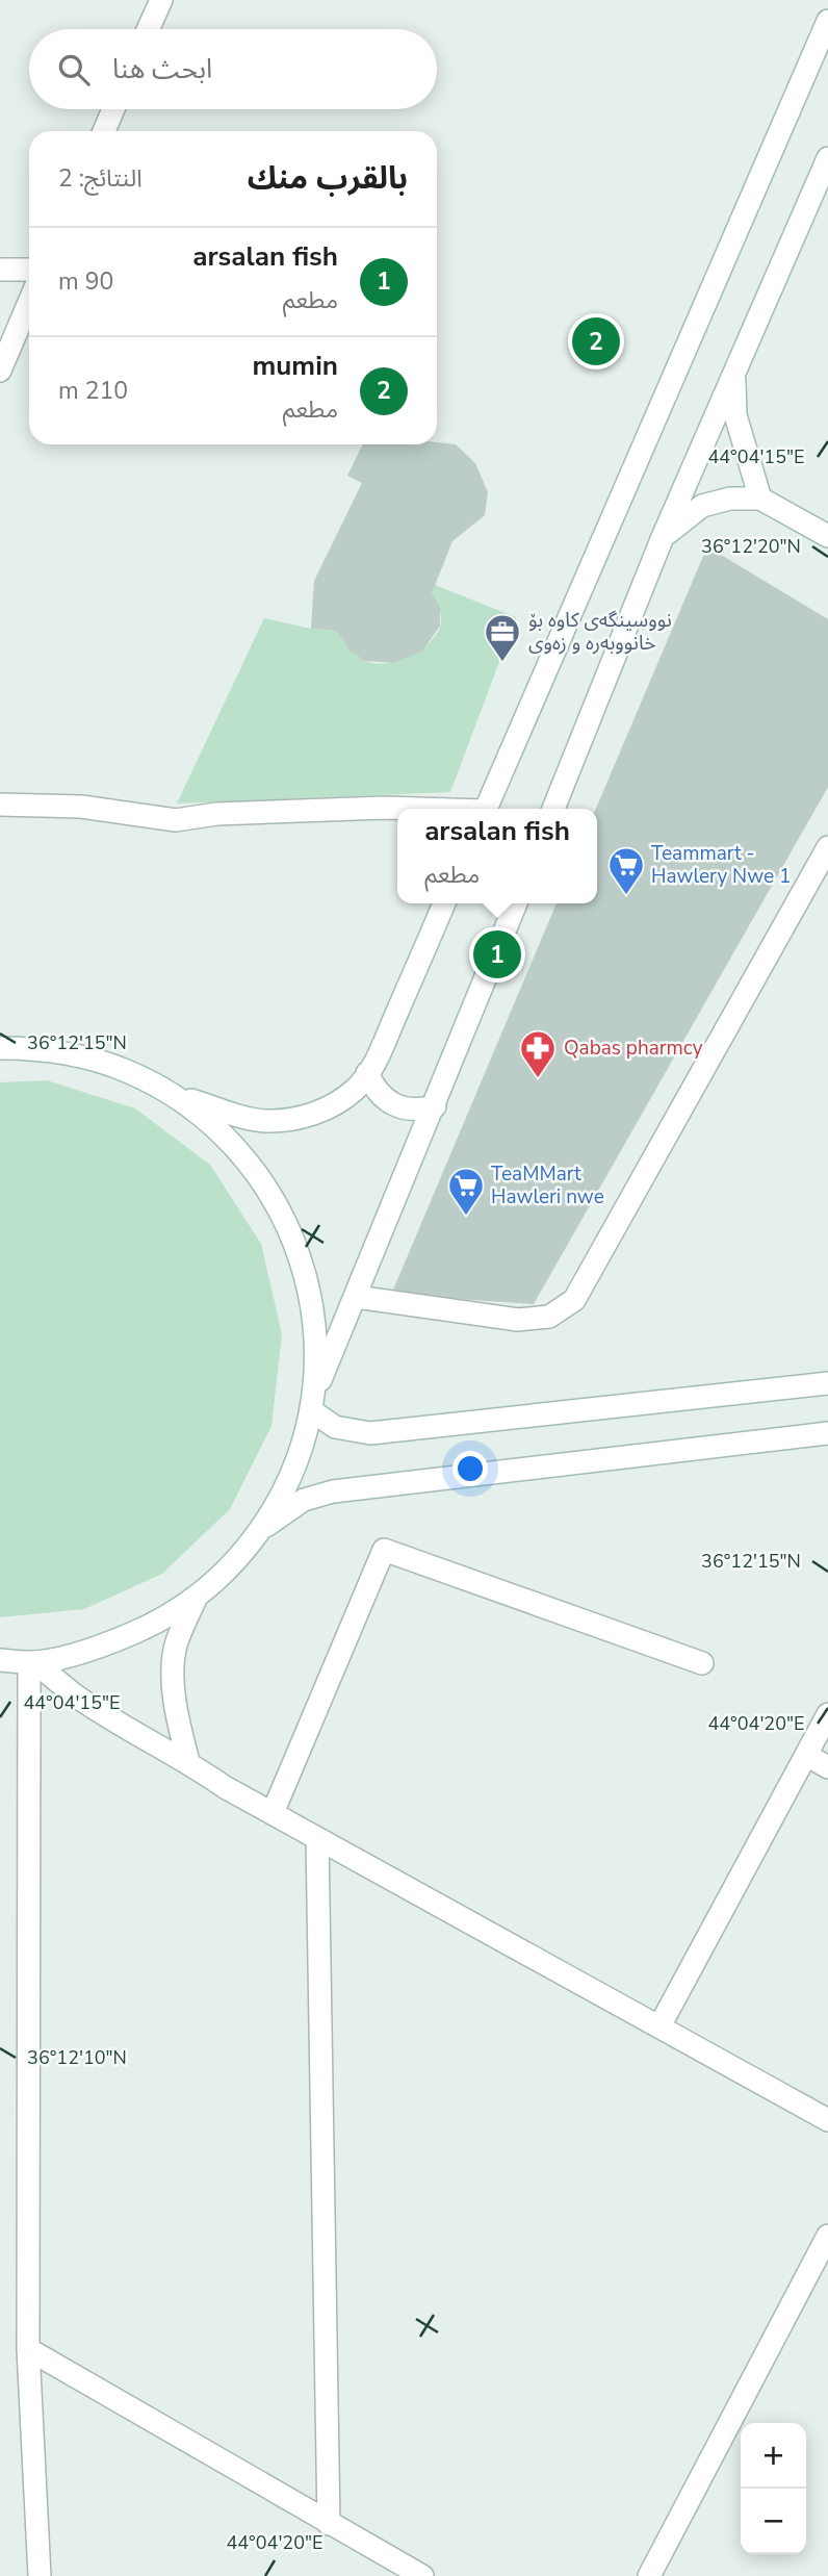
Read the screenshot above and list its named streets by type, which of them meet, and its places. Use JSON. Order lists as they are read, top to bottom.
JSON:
{
  "places": {
    "office": ["نووسینگەی کاوە بۆ خانووبەرە و زەوی"],
    "supermarket": ["Teammart - Hawlery Nwe 1", "TeaMMart Hawleri nwe"],
    "pharmacy": ["Qabas pharmcy"]
  },
  "page": {
    "search": "ابحث هنا",
    "heading": ["بالقرب منك", "النتائج: 2"],
    "list": [
      {
        "mark": "1",
        "name": "arsalan fish",
        "note": "مطعم",
        "value": "90 m"
      },
      {
        "mark": "2",
        "name": "mumin",
        "note": "مطعم",
        "value": "210 m"
      }
    ],
    "pins": ["2", "1"],
    "popup": ["arsalan fish", "مطعم"],
    "map_buttons": ["+", "−"]
  },
  "coordinates": [
    "44°04'15\"E",
    "36°12'20\"N",
    "36°12'15\"N",
    "44°04'20\"E",
    "36°12'10\"N"
  ]
}
